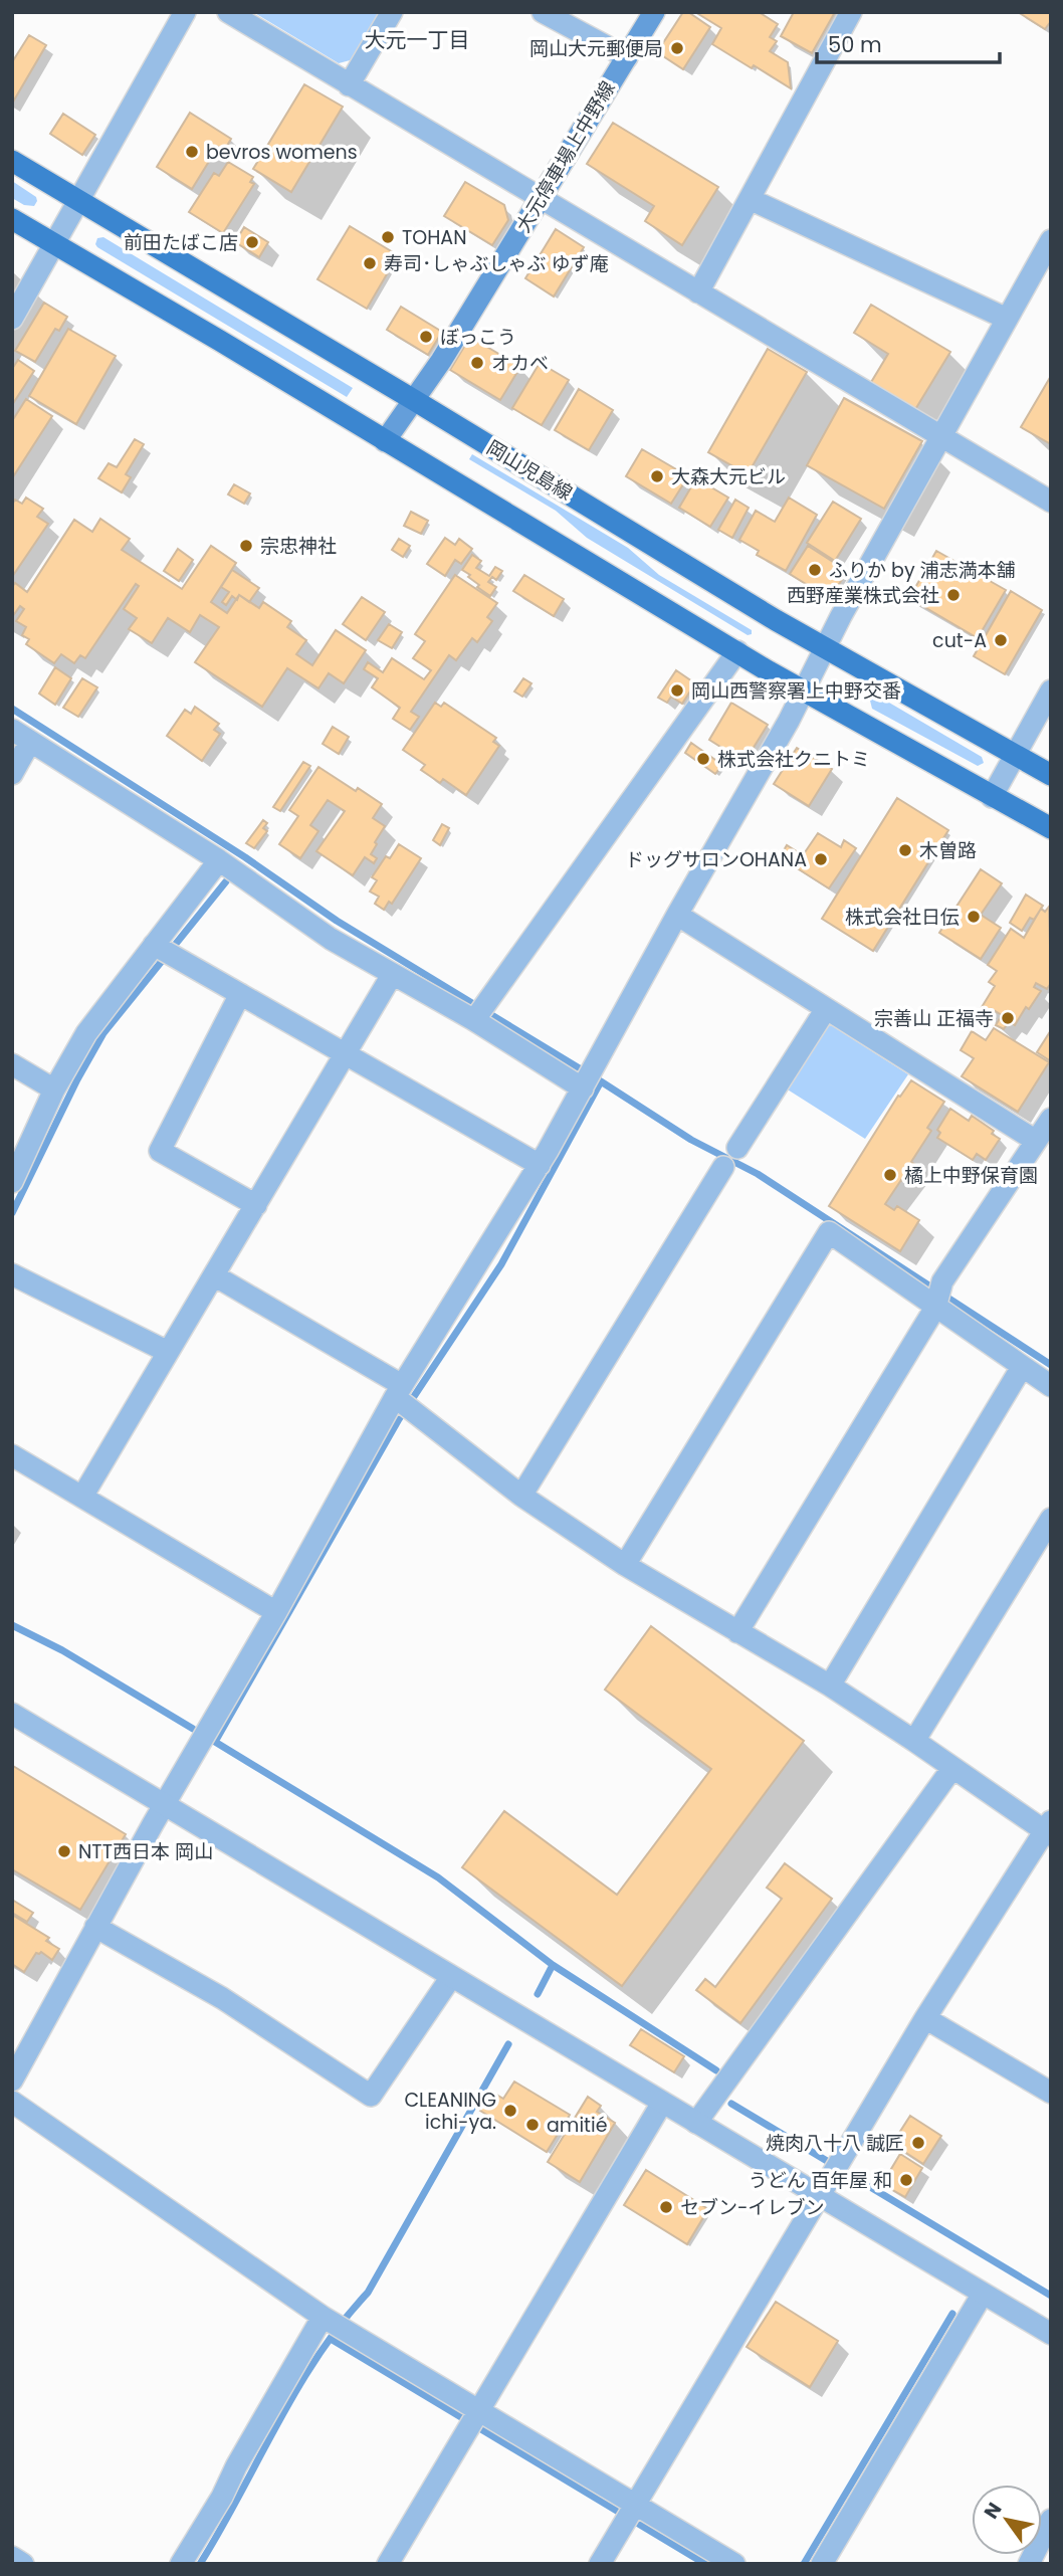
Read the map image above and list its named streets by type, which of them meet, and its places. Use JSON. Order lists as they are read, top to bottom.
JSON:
{
  "streets": {
    "main road": ["大元停車場上中野線", "岡山児島線"]
  },
  "crossings": [
    ["大元停車場上中野線", "岡山児島線"]
  ],
  "districts": ["大元一丁目"],
  "places": [
    "岡山大元郵便局",
    "bevros womens",
    "TOHAN",
    "前田たばこ店",
    "寿司･しゃぶしゃぶ ゆず庵",
    "ぼっこう",
    "オカベ",
    "大森大元ビル",
    "宗忠神社",
    "ふりか by 浦志満本舗",
    "西野産業株式会社",
    "cut-A",
    "岡山西警察署上中野交番",
    "株式会社クニトミ",
    "木曽路",
    "ドッグサロンOHANA",
    "株式会社日伝",
    "宗善山 正福寺",
    "橘上中野保育園",
    "NTT西日本 岡山",
    "CLEANING ichi-ya.",
    "amitié",
    "焼肉八十八 誠匠",
    "うどん 百年屋 和",
    "セブン-イレブン"
  ],
  "scale_bar": "50 m",
  "north": "top left"
}
